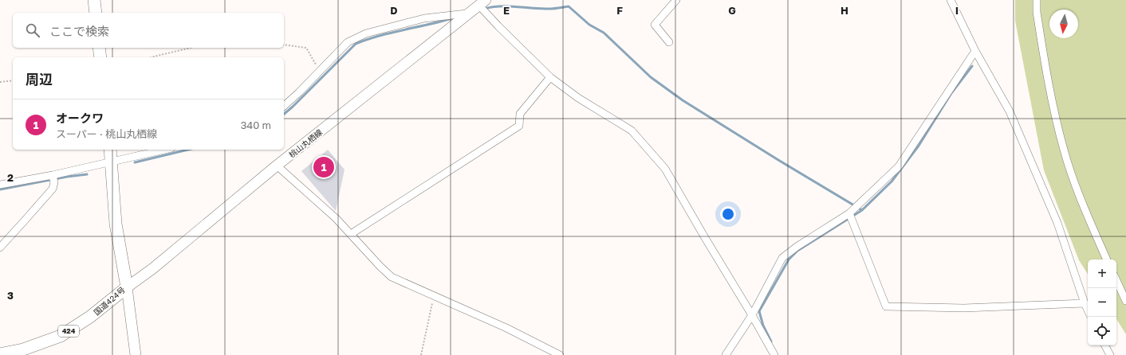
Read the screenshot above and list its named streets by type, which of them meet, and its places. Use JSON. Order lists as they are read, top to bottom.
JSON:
{
  "streets": {
    "highway": ["国道424号", "424"],
    "main road": ["桃山丸栖線"]
  },
  "crossings": [
    ["桃山丸栖線", "国道424号"]
  ],
  "north": "bottom",
  "page": {
    "search": "ここで検索",
    "heading": "周辺",
    "list": [
      {
        "mark": "1",
        "name": "オークワ",
        "note": "スーパー · 桃山丸栖線",
        "value": "340 m"
      }
    ],
    "pins": "1",
    "map_buttons": ["+", "−"]
  },
  "grid": {
    "columns": [
      "D",
      "E",
      "F",
      "G",
      "H",
      "I"
    ],
    "rows": ["2", "3"]
  }
}
